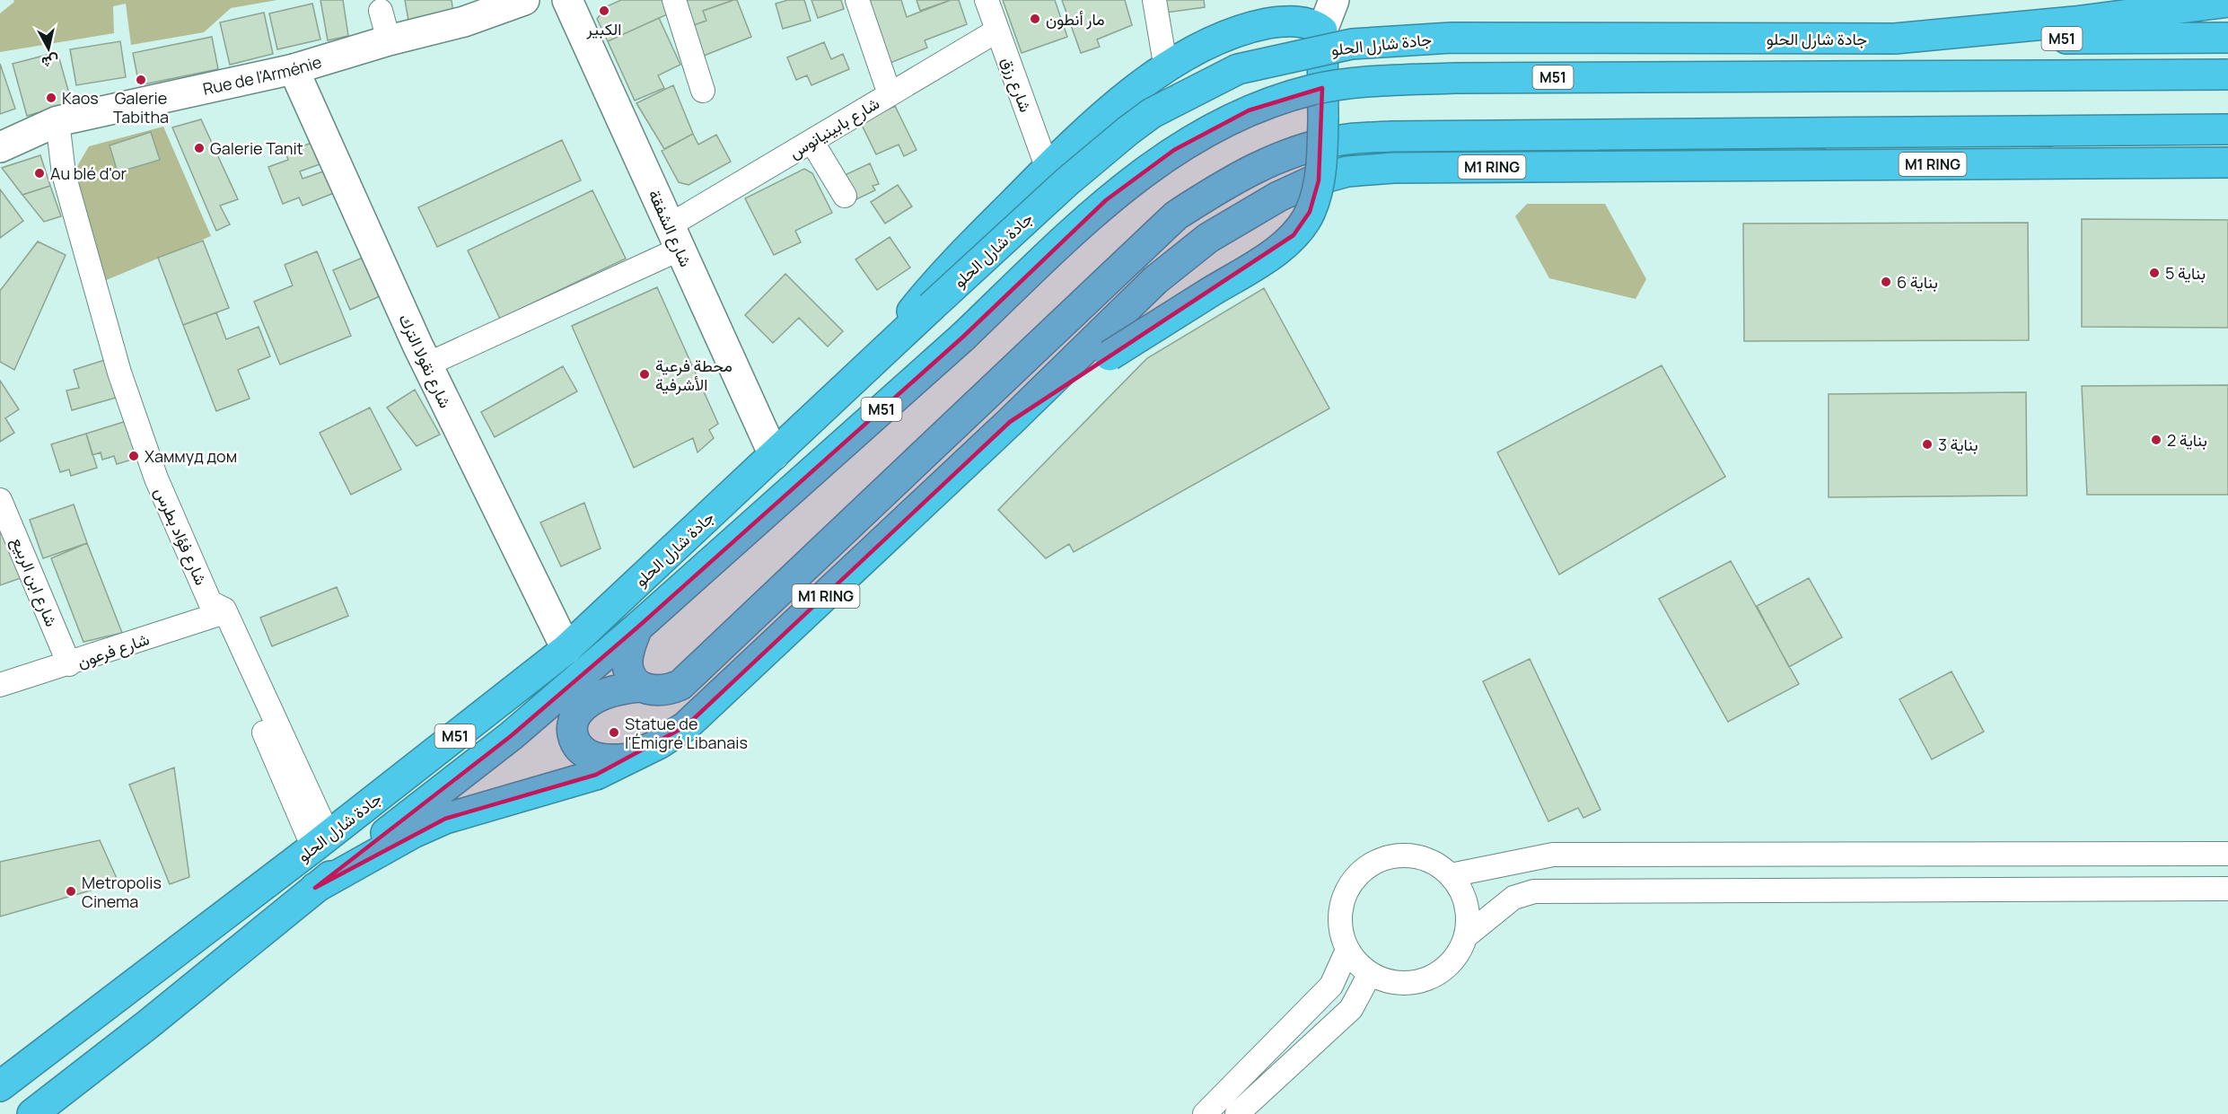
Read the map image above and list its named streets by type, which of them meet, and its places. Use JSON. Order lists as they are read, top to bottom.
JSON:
{
  "streets": {
    "highway": ["جادة شارل الحلو", "M51", "M1 RING"],
    "street": [
      "Rue de l'Arménie",
      "شارع رزق",
      "شارع بابينيانوس",
      "شارع الشفقة",
      "شارع نقولا الترك",
      "شارع فؤاد بطرس",
      "شارع ابن الربيع",
      "شارع فرعون"
    ]
  },
  "crossings": [
    ["جادة شارل الحلو", "M1 RING"],
    ["جادة شارل الحلو", "شارع الشفقة"],
    ["جادة شارل الحلو", "شارع نقولا الترك"],
    ["جادة شارل الحلو", "شارع فؤاد بطرس"],
    ["Rue de l'Arménie", "شارع نقولا الترك"],
    ["Rue de l'Arménie", "شارع فؤاد بطرس"],
    ["شارع رزق", "شارع بابينيانوس"],
    ["شارع بابينيانوس", "شارع الشفقة"],
    ["شارع بابينيانوس", "شارع نقولا الترك"],
    ["شارع فؤاد بطرس", "شارع فرعون"],
    ["شارع ابن الربيع", "شارع فرعون"]
  ],
  "places": [
    "الكبير",
    "مار أنطون",
    "Galerie Tabitha",
    "Kaos",
    "Galerie Tanit",
    "Au blé d'or",
    "بناية 5",
    "بناية 6",
    "محطة فرعية الأشرفية",
    "بناية 2",
    "بناية 3",
    "Хаммуд дом",
    "Statue de l'Émigré Libanais",
    "Metropolis Cinema"
  ],
  "north": "bottom"
}
